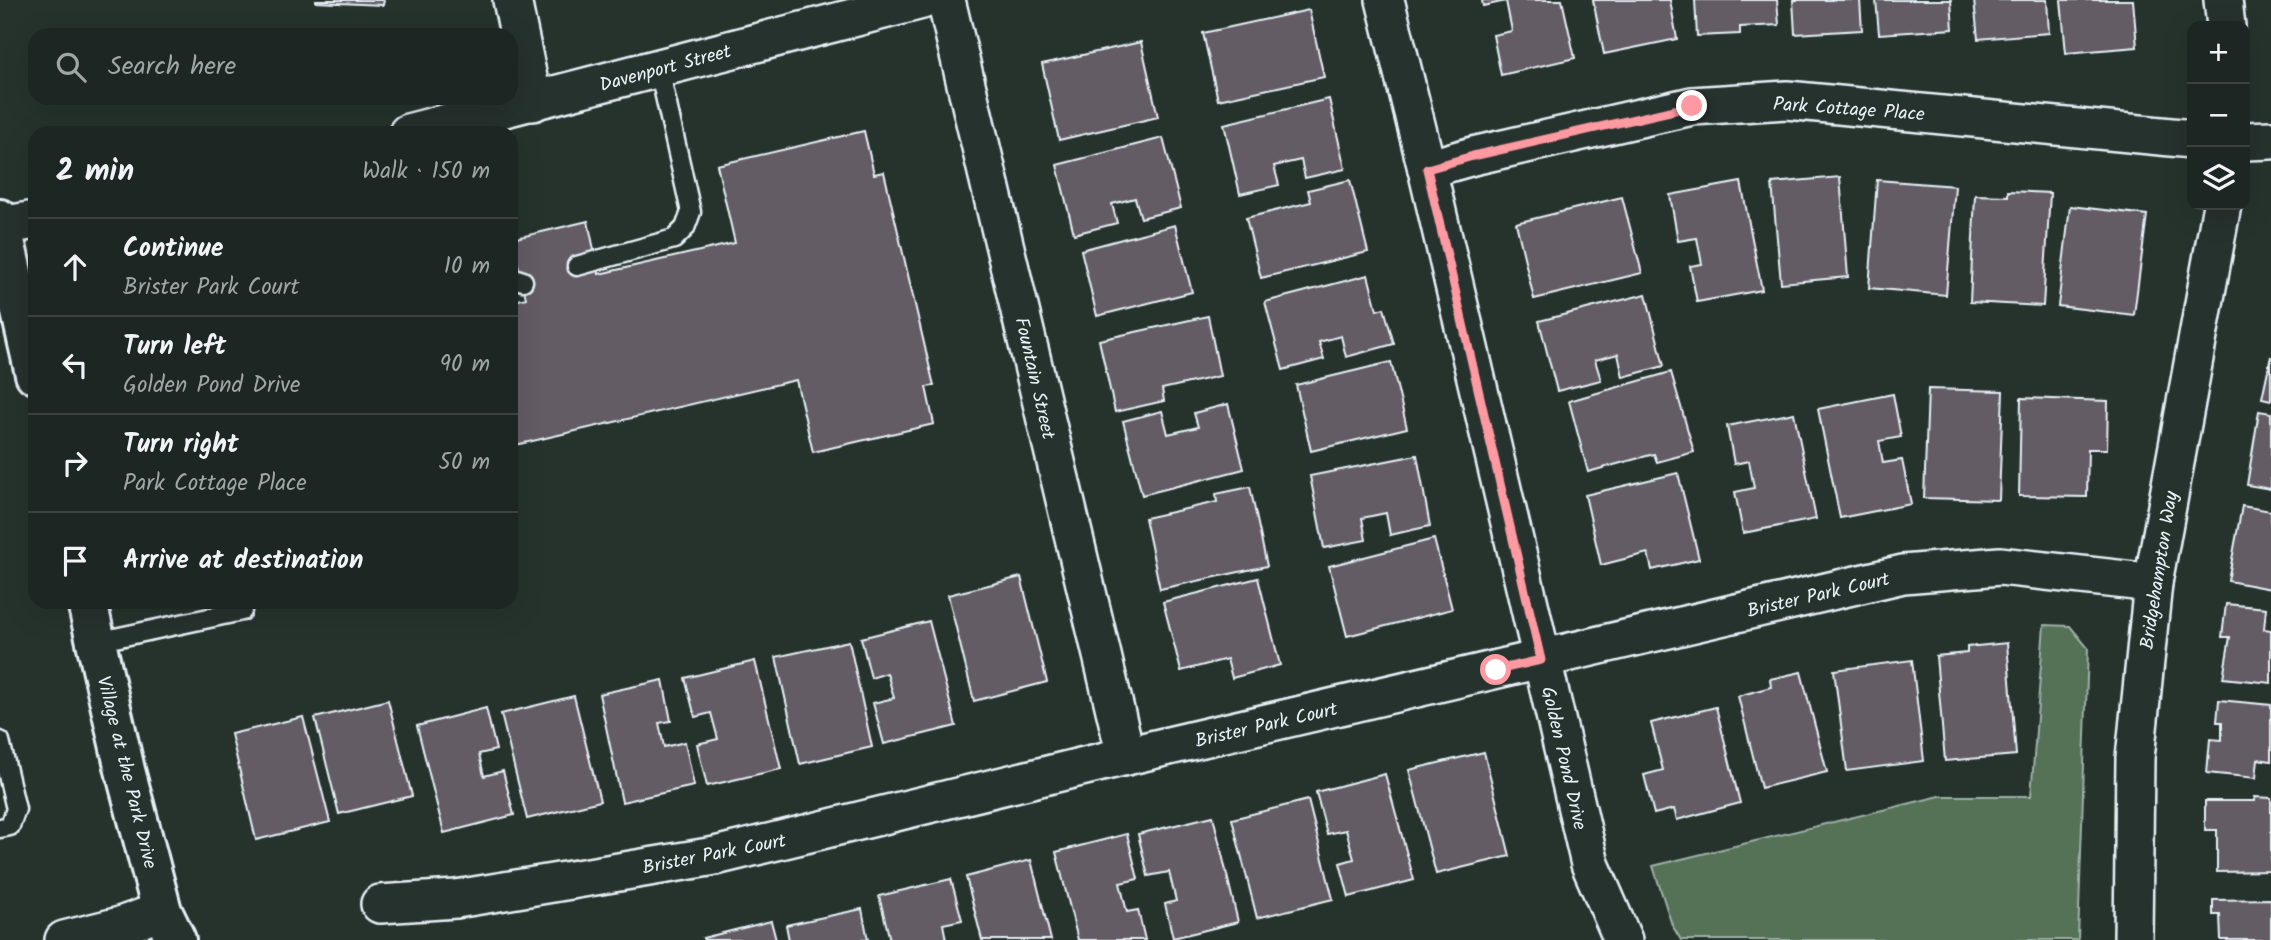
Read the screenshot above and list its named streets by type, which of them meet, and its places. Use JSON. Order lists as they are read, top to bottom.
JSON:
{
  "streets": {
    "street": [
      "Davenport Street",
      "Park Cottage Place",
      "Fountain Street",
      "Bridgehampton Way",
      "Brister Park Court",
      "Golden Pond Drive",
      "Village at the Park Drive"
    ]
  },
  "crossings": [
    ["Park Cottage Place", "Golden Pond Drive"],
    ["Fountain Street", "Brister Park Court"],
    ["Bridgehampton Way", "Brister Park Court"],
    ["Brister Park Court", "Golden Pond Drive"]
  ],
  "page": {
    "map_buttons": ["+", "−"],
    "search": "Search here",
    "heading": ["2 min", "Walk · 150 m"],
    "list": [
      ["Continue", "Brister Park Court", "10 m"],
      ["Turn left", "Golden Pond Drive", "90 m"],
      ["Turn right", "Park Cottage Place", "50 m"],
      "Arrive at destination"
    ]
  }
}
